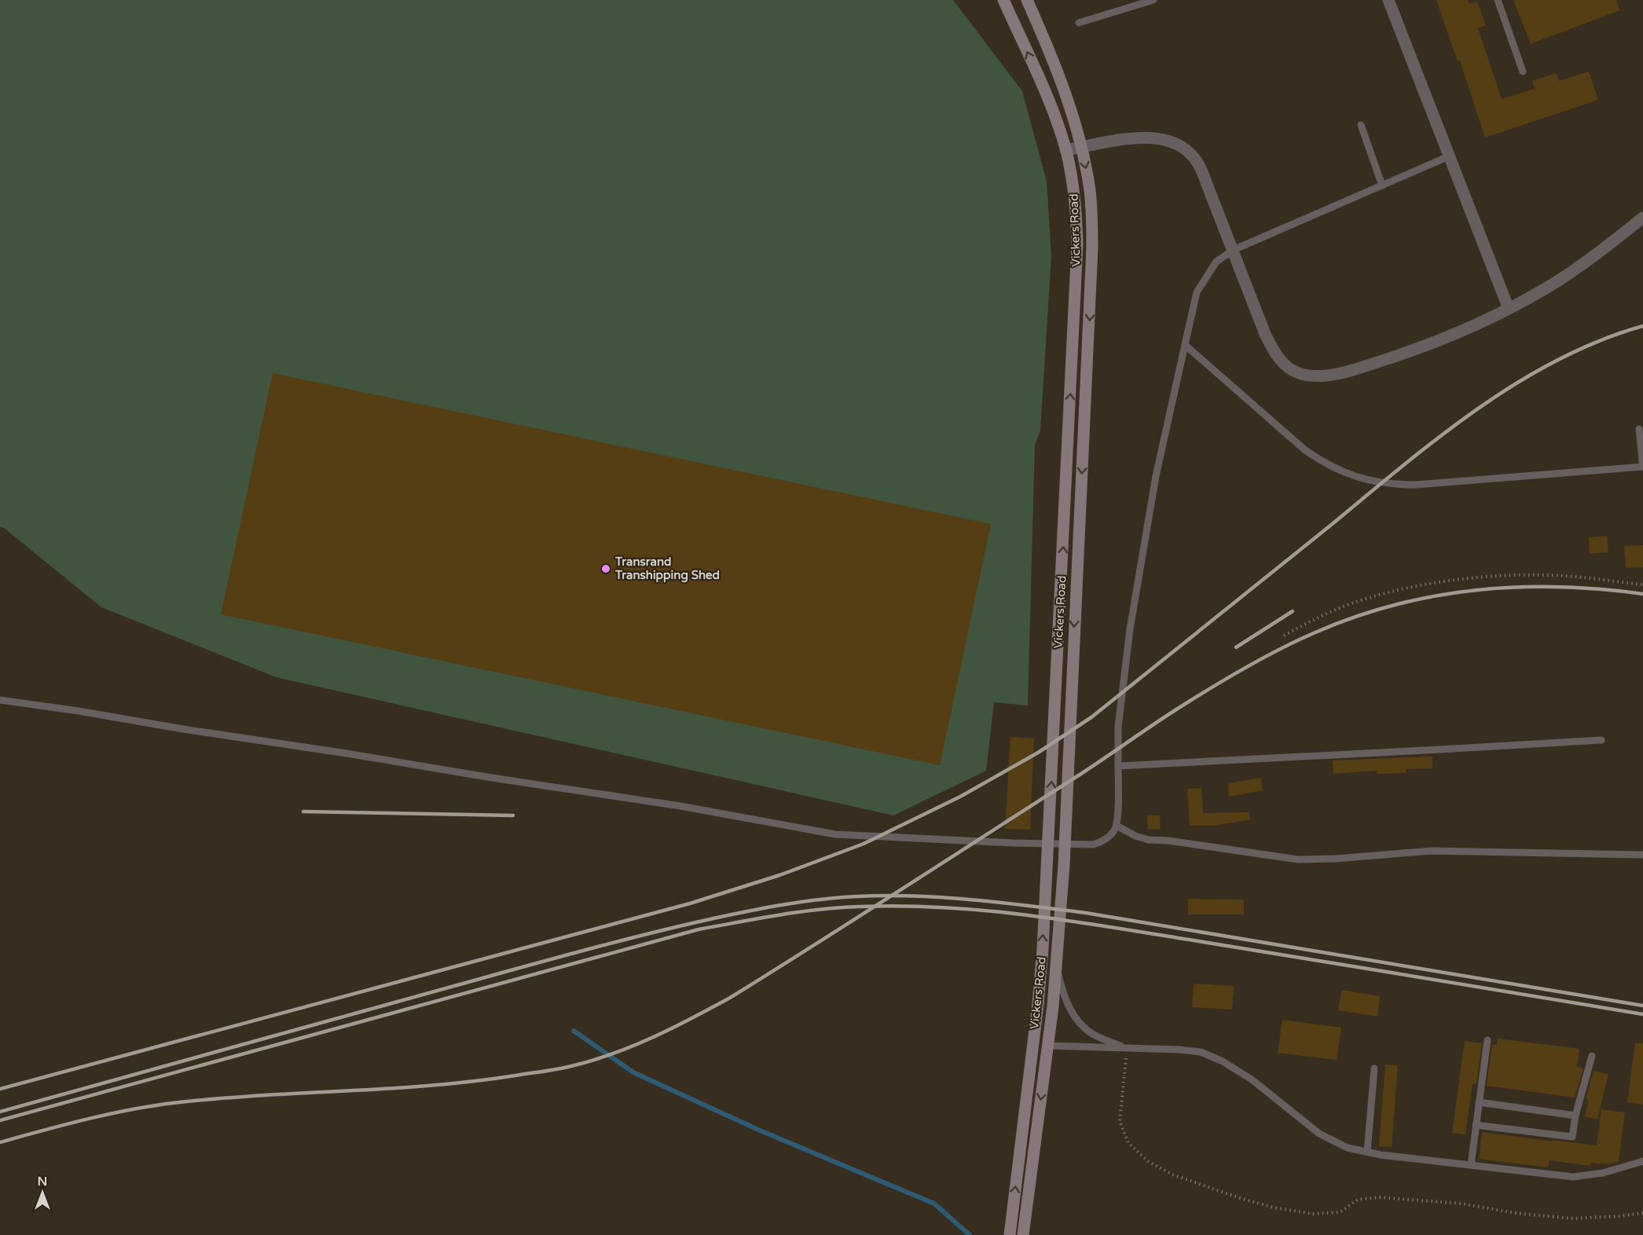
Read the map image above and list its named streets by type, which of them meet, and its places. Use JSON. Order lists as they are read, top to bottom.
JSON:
{
  "streets": {
    "main road": ["Vickers Road"]
  },
  "places": ["Transrand Transhipping Shed"],
  "north": "top"
}
